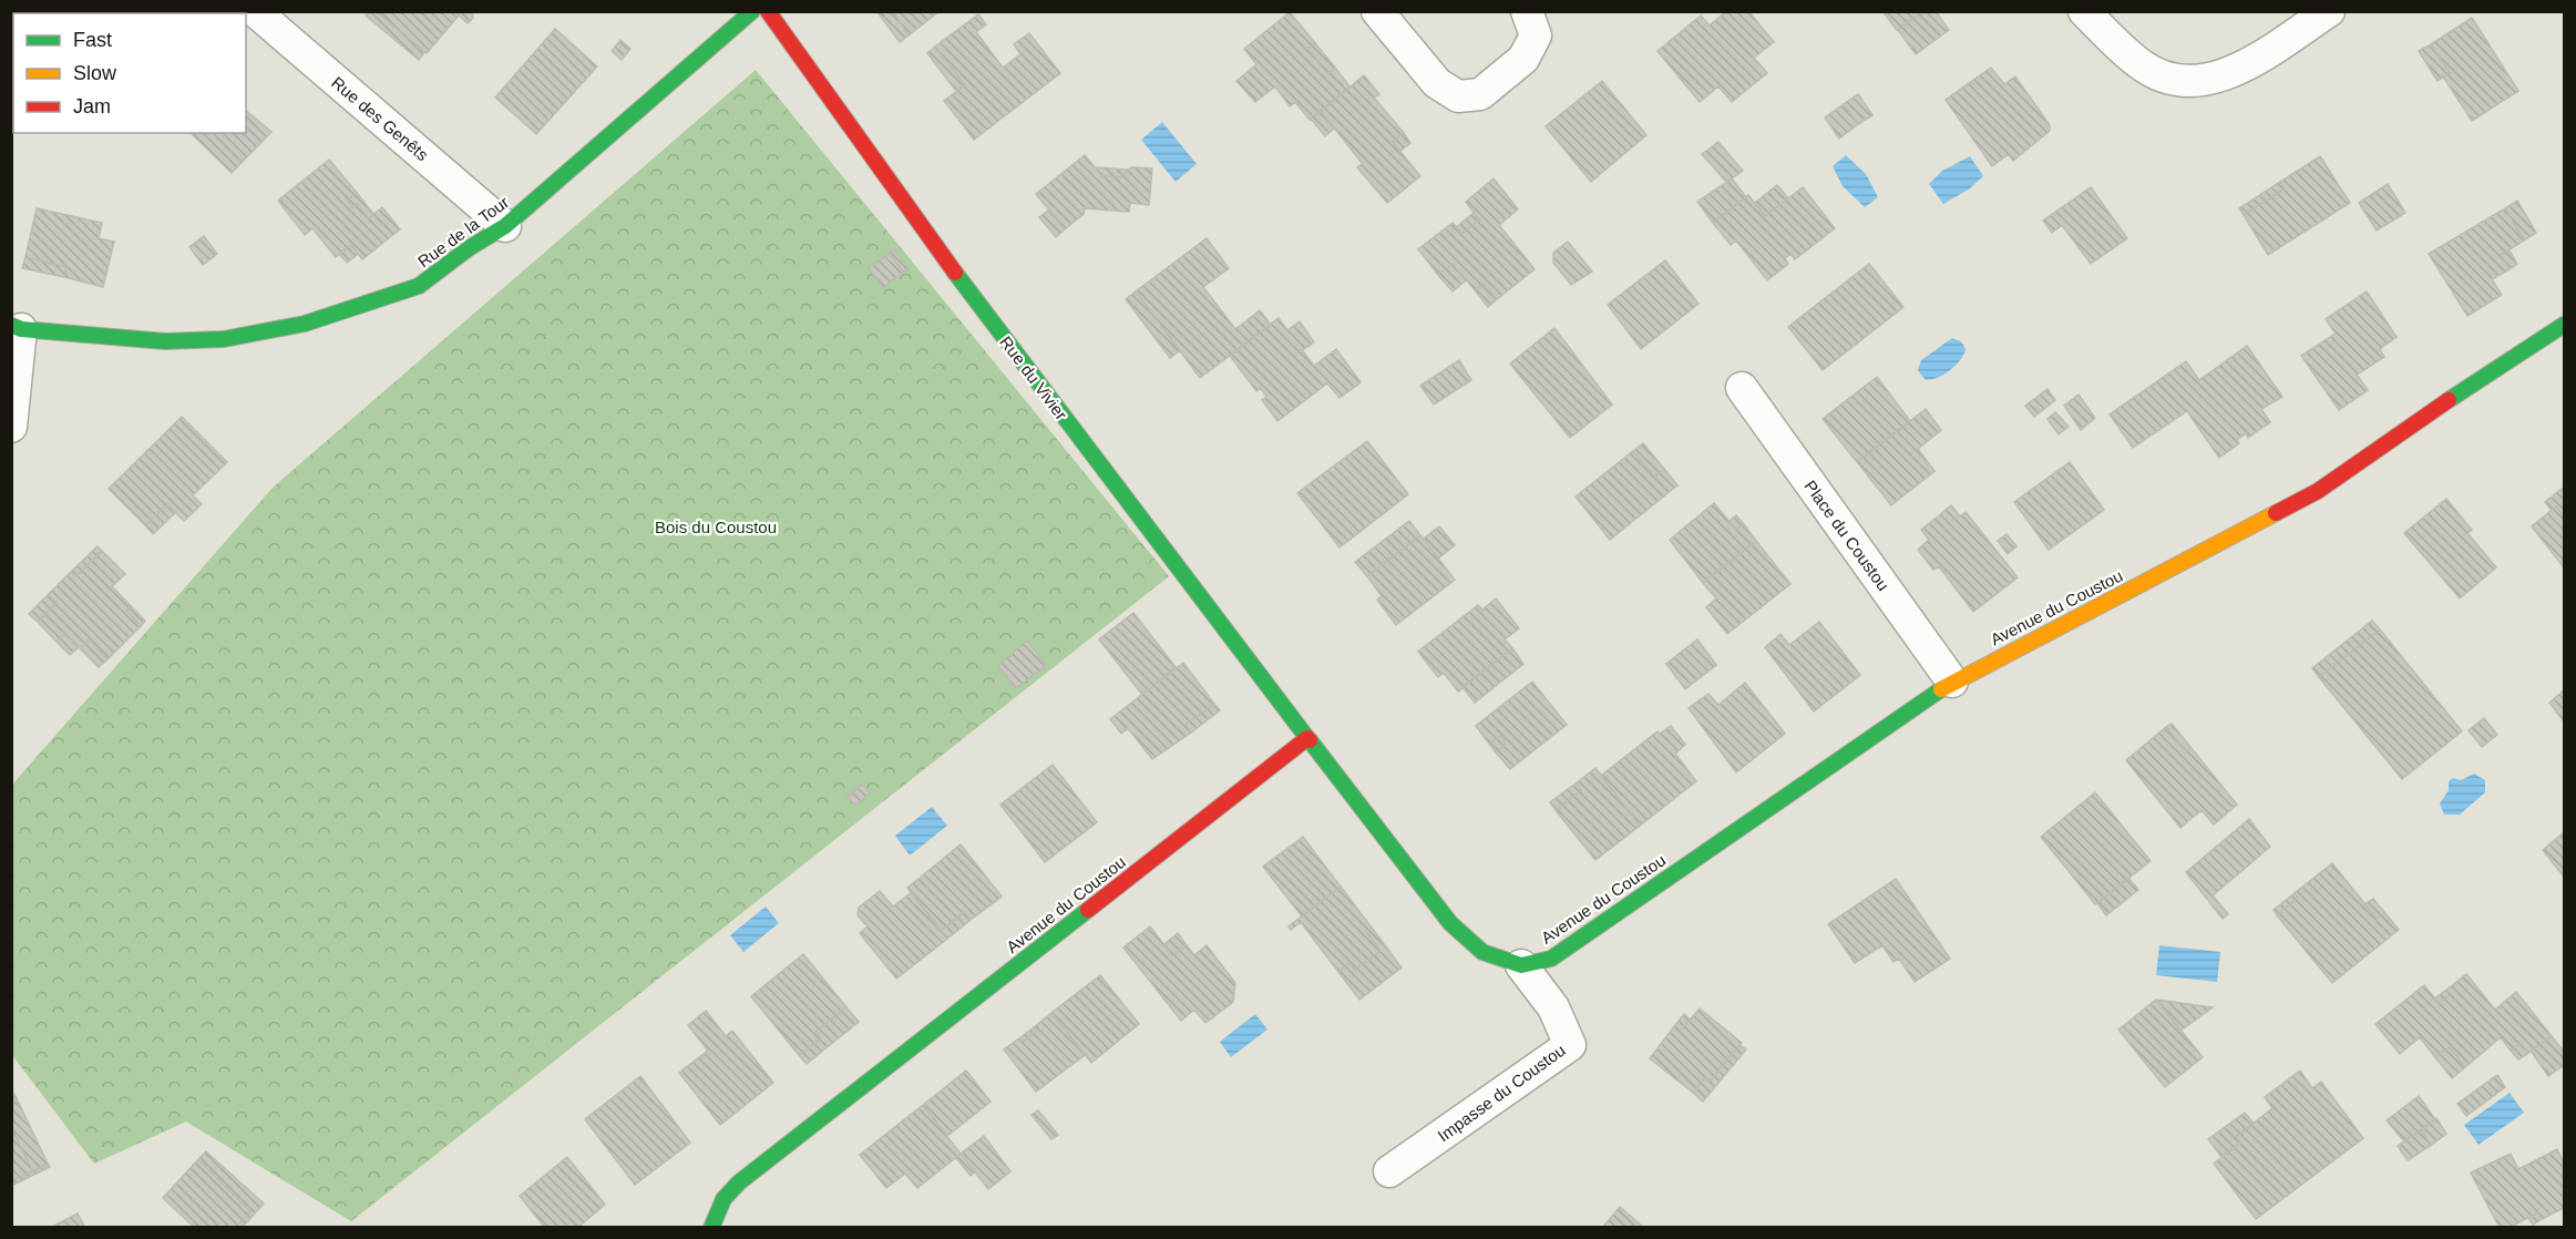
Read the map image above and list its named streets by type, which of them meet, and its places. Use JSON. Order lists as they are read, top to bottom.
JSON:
{
  "streets": {
    "street": [
      "Rue des Genêts",
      "Rue de la Tour",
      "Rue du Vivier",
      "Place du Coustou",
      "Avenue du Coustou",
      "Impasse du Coustou"
    ]
  },
  "crossings": [
    ["Rue des Genêts", "Rue de la Tour"],
    ["Rue du Vivier", "Avenue du Coustou"],
    ["Place du Coustou", "Avenue du Coustou"],
    ["Avenue du Coustou", "Impasse du Coustou"]
  ],
  "parks": ["Bois du Coustou"],
  "legend": ["Fast", "Slow", "Jam"]
}
